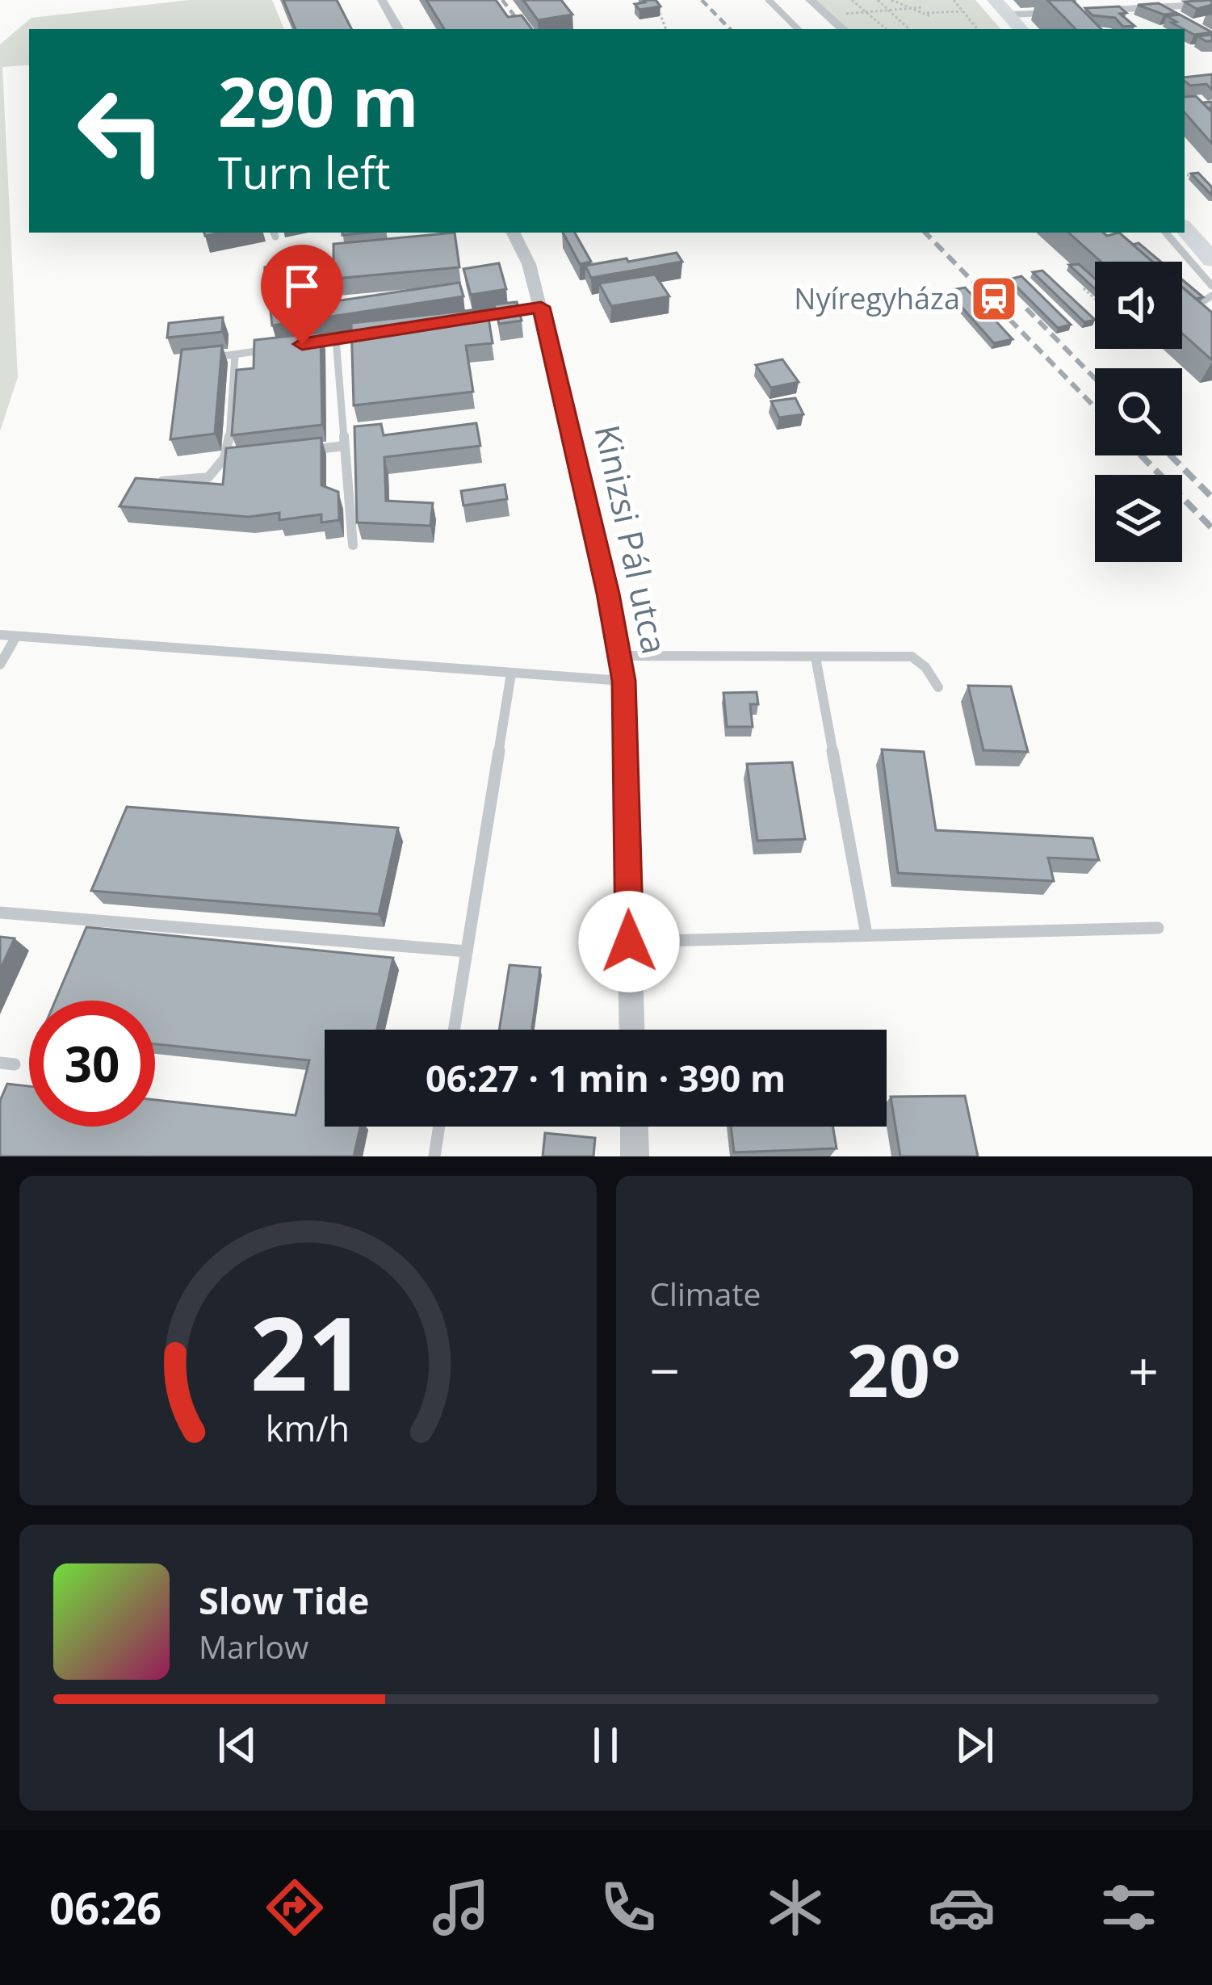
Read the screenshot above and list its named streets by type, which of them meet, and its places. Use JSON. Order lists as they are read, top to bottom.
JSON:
{
  "streets": {
    "street": ["Kinizsi Pál utca"]
  },
  "places": {
    "station": ["Nyíregyháza"]
  },
  "page": {
    "turn": ["290 m", "Turn left"],
    "limit": "30",
    "trip": "06:27 · 1 min · 390 m",
    "tile": "Climate",
    "heat": ["−", "20°", "+"],
    "song": ["Slow Tide", "Marlow"],
    "tabs": "06:26",
    "gauge": ["21", "km/h"]
  }
}
